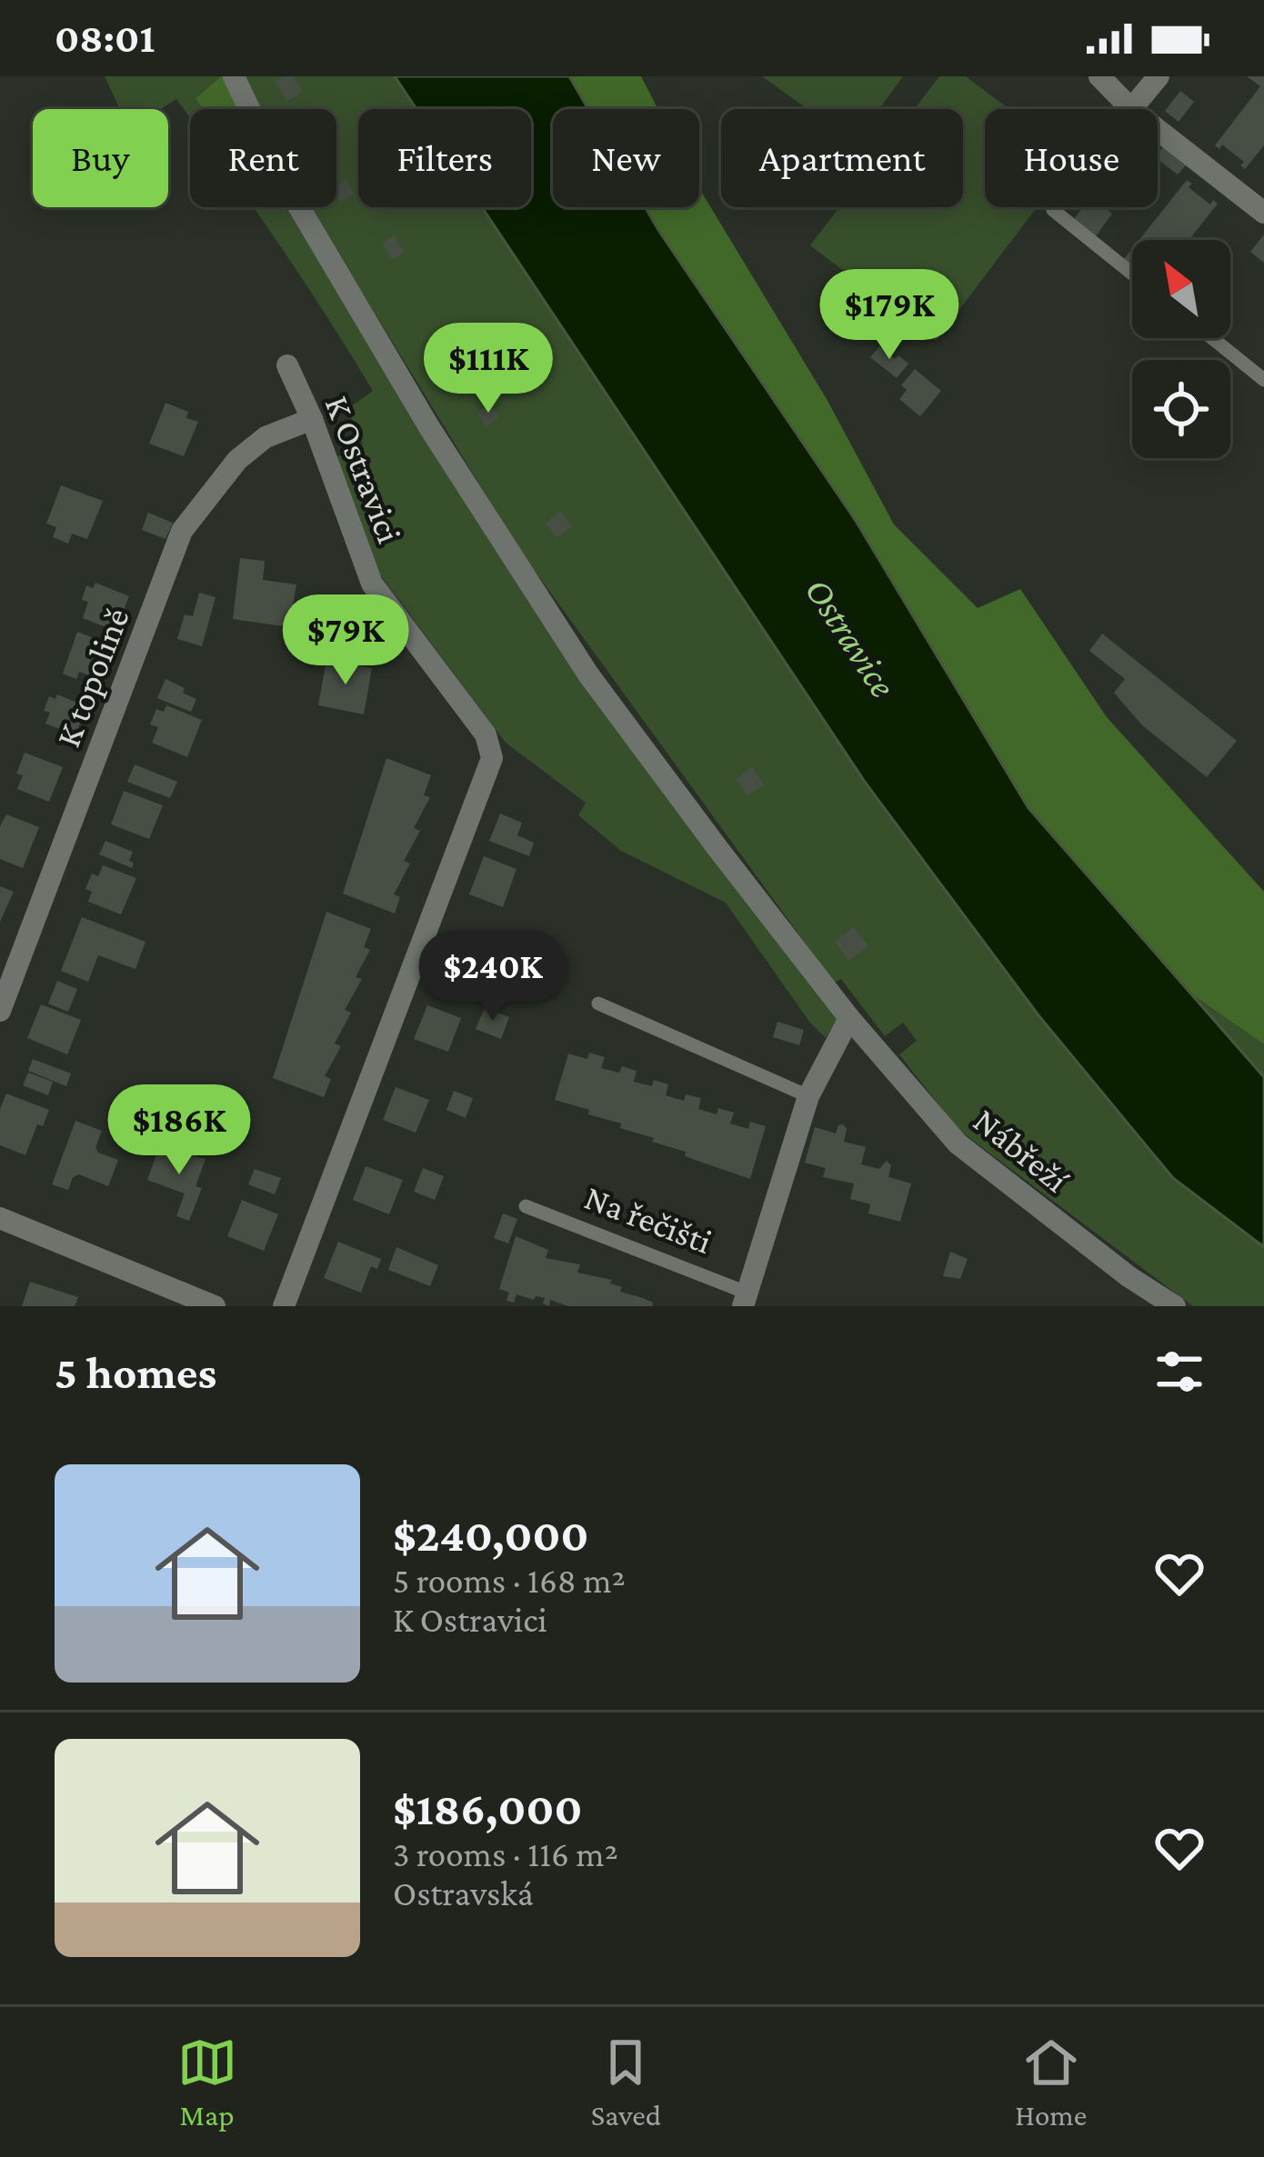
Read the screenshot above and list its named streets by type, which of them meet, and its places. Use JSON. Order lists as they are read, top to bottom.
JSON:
{
  "streets": {
    "street": [
      "K Ostravici",
      "K topolině",
      "Nábřeží",
      "Na řečišti"
    ]
  },
  "crossings": [
    ["K Ostravici", "K topolině"],
    ["Nábřeží", "Na řečišti"]
  ],
  "water": ["Ostravice"],
  "north": "top left",
  "page": {
    "status": "08:01",
    "chip": [
      "Buy",
      "Rent",
      "Filters",
      "New",
      "Apartment",
      "House"
    ],
    "price": [
      "$179K",
      "$111K",
      "$79K",
      "$240K",
      "$186K"
    ],
    "heading": "5 homes",
    "list": [
      {
        "name": "$240,000",
        "note": "5 rooms · 168 m² · K Ostravici"
      },
      {
        "name": "$186,000",
        "note": "3 rooms · 116 m² · Ostravská"
      }
    ],
    "tabs": ["Map", "Saved", "Home"]
  }
}
